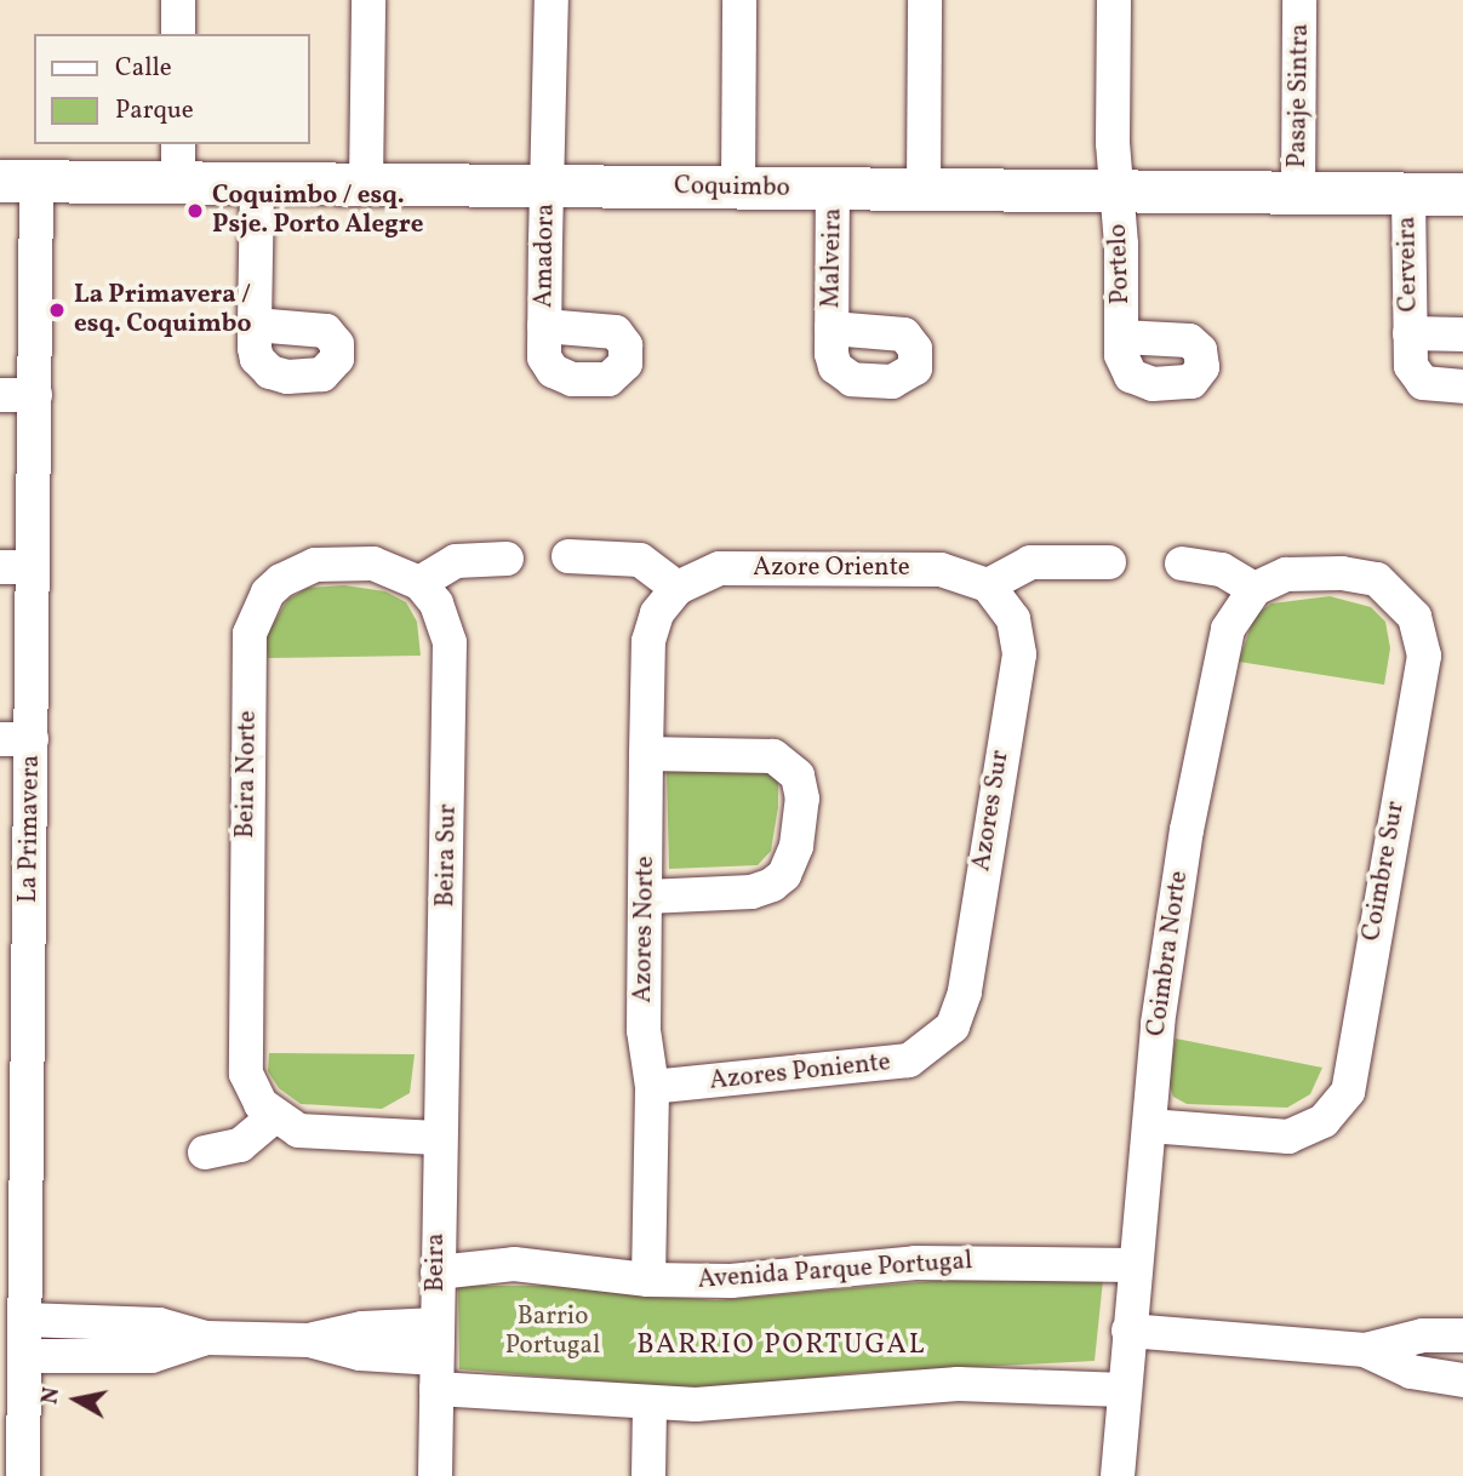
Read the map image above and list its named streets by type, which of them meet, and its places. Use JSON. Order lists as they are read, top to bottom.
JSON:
{
  "streets": {
    "street": [
      "Pasaje Sintra",
      "Coquimbo",
      "Amadora",
      "Malveira",
      "Portelo",
      "Cerveira",
      "Azore Oriente",
      "Beira Norte",
      "Azores Sur",
      "La Primavera",
      "Beira Sur",
      "Coimbre Sur",
      "Azores Norte",
      "Coimbra Norte",
      "Azores Poniente",
      "Beira",
      "Avenida Parque Portugal"
    ]
  },
  "crossings": [
    ["Pasaje Sintra", "Coquimbo"],
    ["Coquimbo", "Amadora"],
    ["Coquimbo", "Malveira"],
    ["Coquimbo", "Portelo"],
    ["Coquimbo", "Cerveira"],
    ["Coquimbo", "La Primavera"],
    ["Azore Oriente", "Azores Sur"],
    ["Azore Oriente", "Azores Norte"],
    ["Beira Norte", "Beira Sur"],
    ["Azores Sur", "Azores Poniente"],
    ["Beira Sur", "Beira"],
    ["Coimbre Sur", "Coimbra Norte"],
    ["Azores Norte", "Azores Poniente"],
    ["Azores Norte", "Avenida Parque Portugal"],
    ["Coimbra Norte", "Avenida Parque Portugal"],
    ["Beira", "Avenida Parque Portugal"]
  ],
  "districts": ["BARRIO PORTUGAL"],
  "parks": ["Barrio Portugal"],
  "places": ["Coquimbo / esq. Psje. Porto Alegre", "La Primavera / esq. Coquimbo"],
  "legend": ["Calle", "Parque"],
  "north": "left"
}
